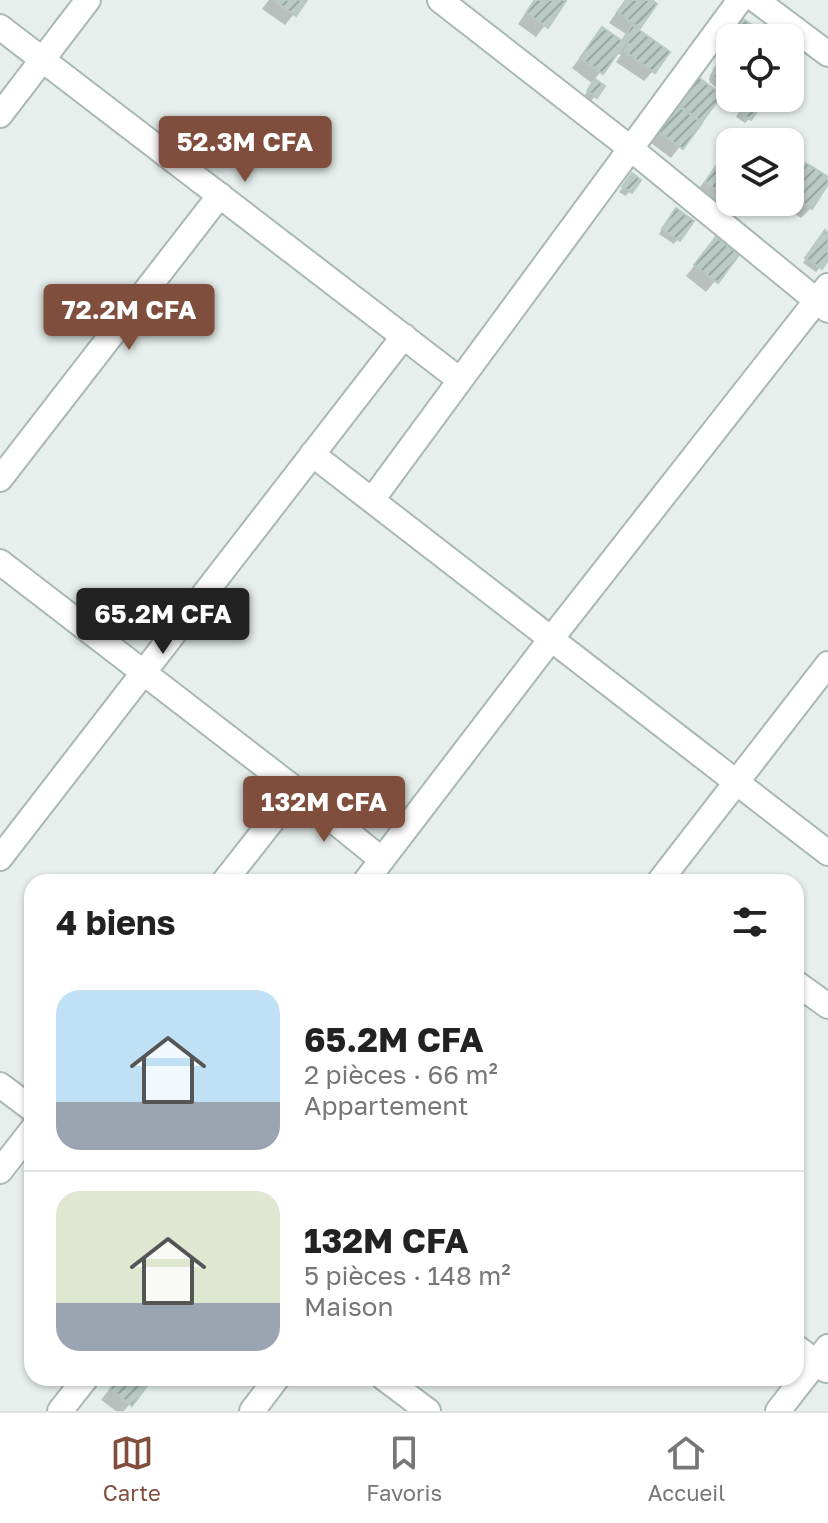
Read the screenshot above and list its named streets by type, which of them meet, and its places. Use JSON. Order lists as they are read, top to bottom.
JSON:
{
  "page": {
    "price": [
      "52.3M CFA",
      "72.2M CFA",
      "65.2M CFA",
      "132M CFA"
    ],
    "heading": "4 biens",
    "list": [
      {
        "name": "65.2M CFA",
        "note": "2 pièces · 66 m² · Appartement"
      },
      {
        "name": "132M CFA",
        "note": "5 pièces · 148 m² · Maison"
      }
    ],
    "tabs": ["Carte", "Favoris", "Accueil"]
  }
}
